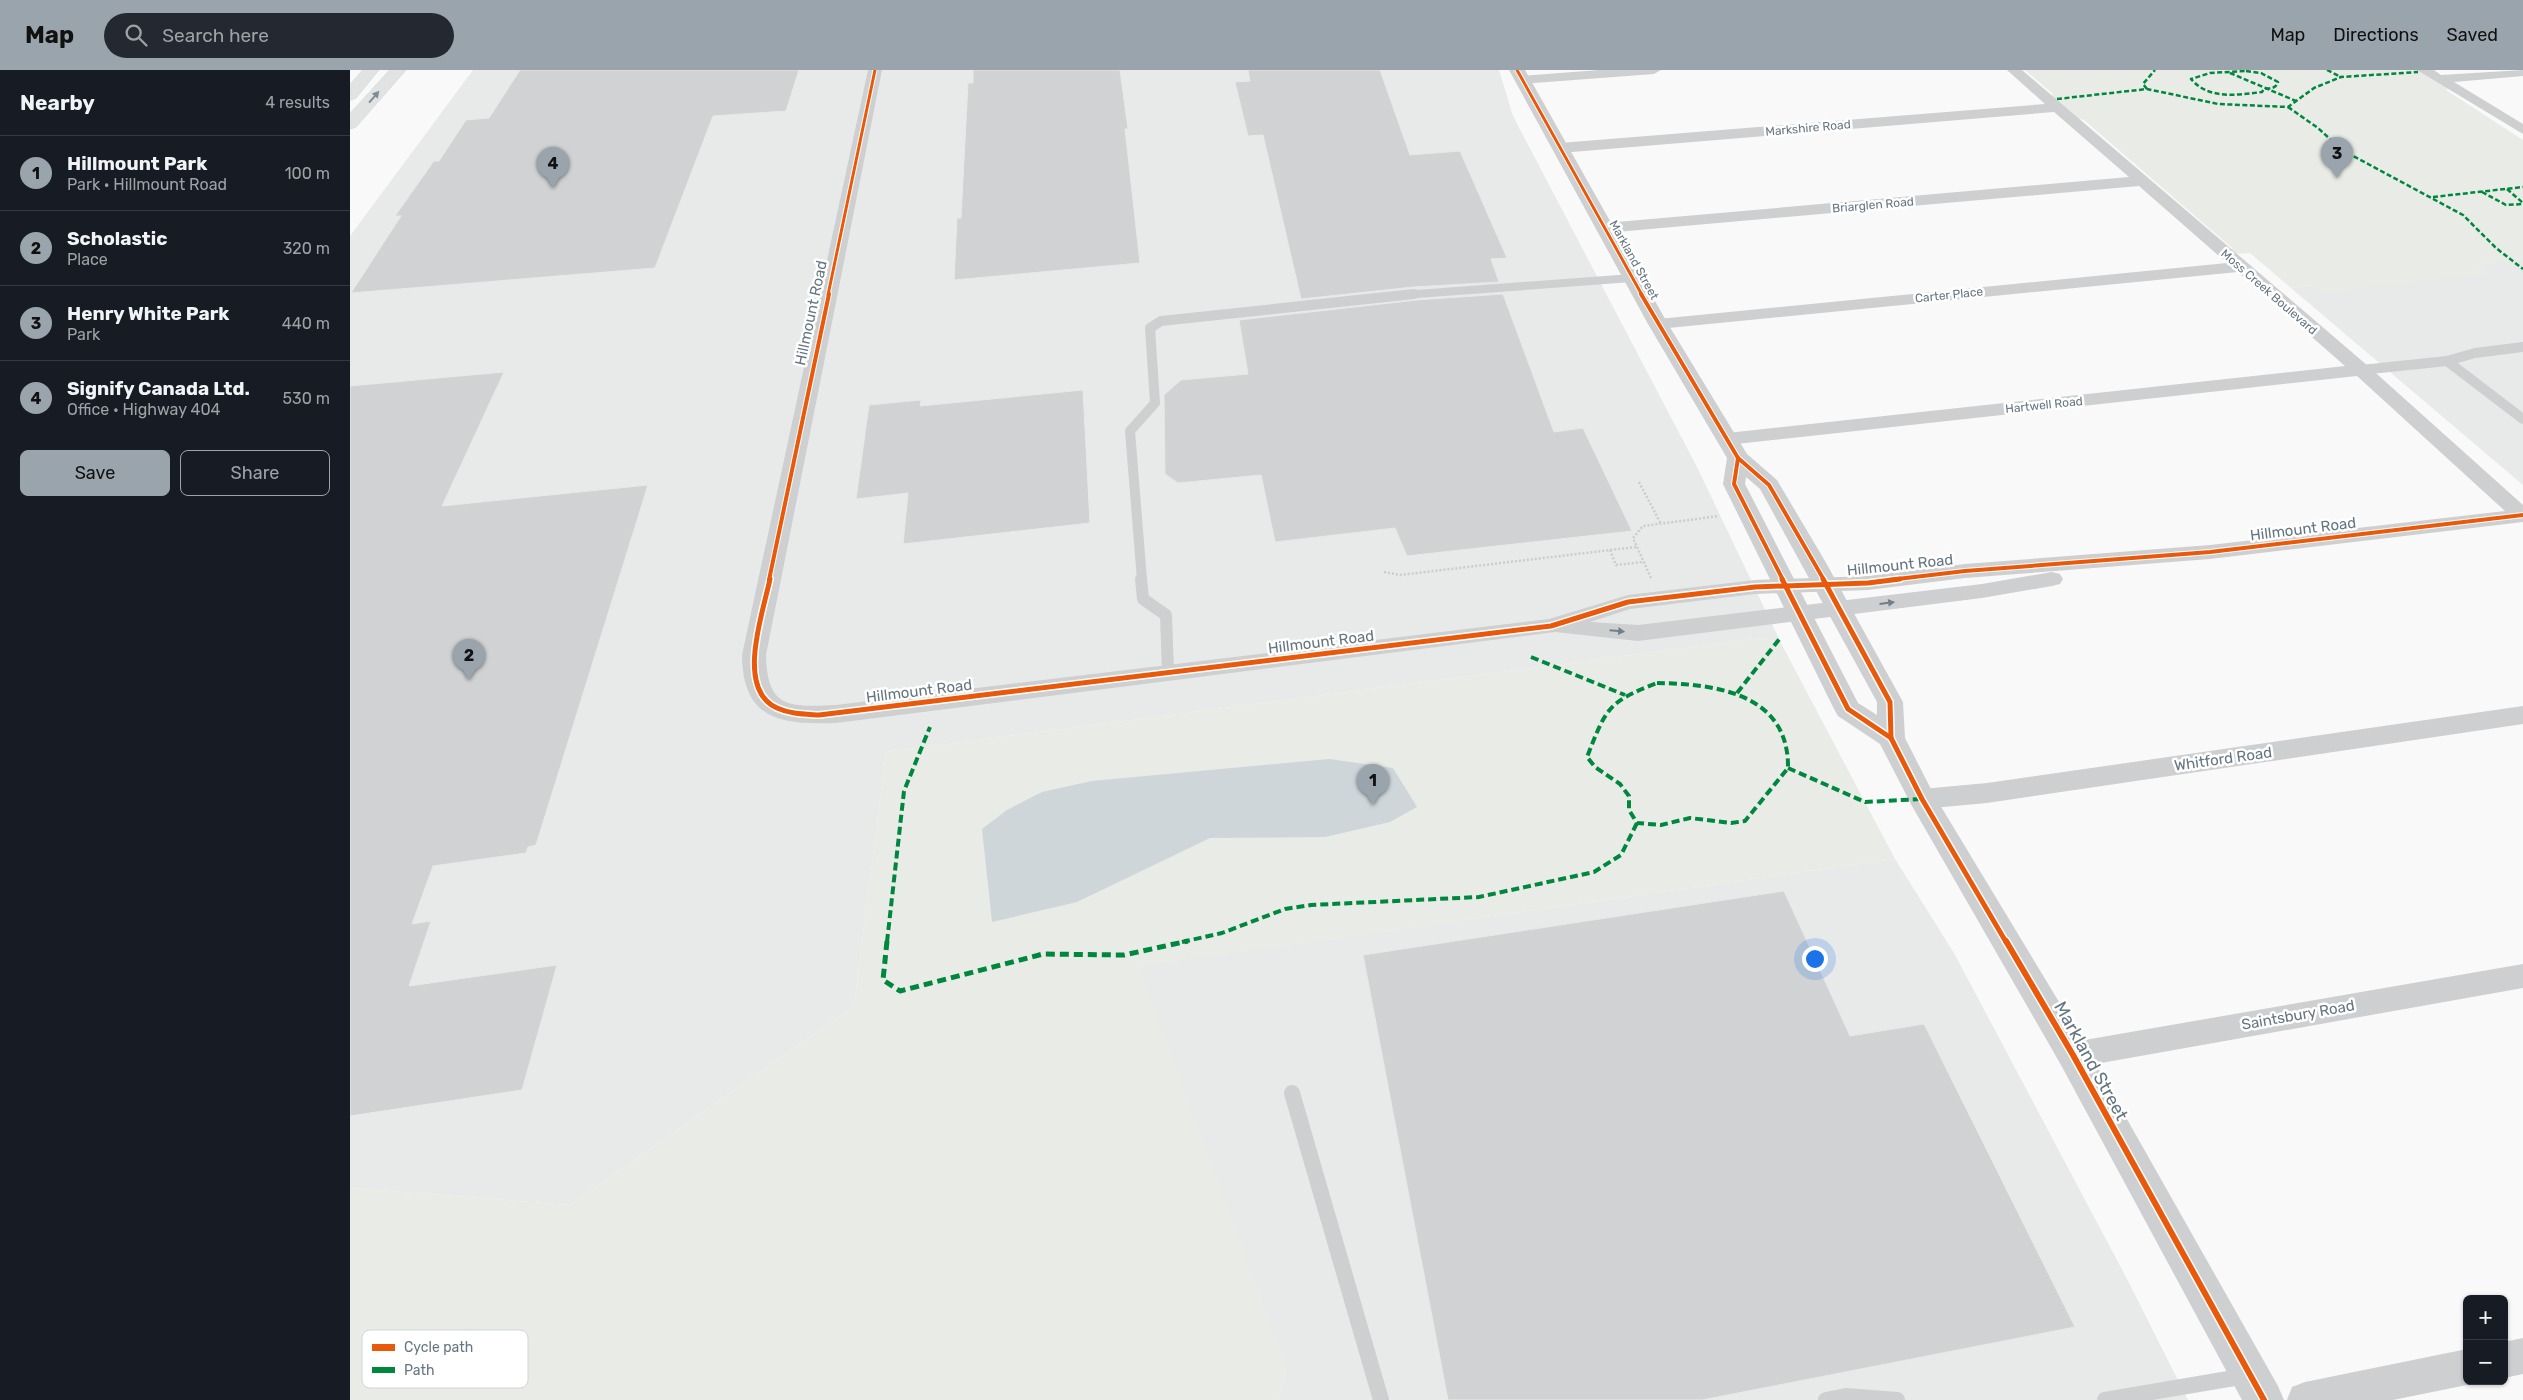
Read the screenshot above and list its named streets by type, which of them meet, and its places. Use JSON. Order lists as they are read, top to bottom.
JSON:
{
  "streets": {
    "street": [
      "Markshire Road",
      "Briarglen Road",
      "Markland Street",
      "Moss Creek Boulevard",
      "Carter Place",
      "Hillmount Road",
      "Hartwell Road",
      "Whitford Road",
      "Saintsbury Road"
    ]
  },
  "crossings": [
    ["Markshire Road", "Markland Street"],
    ["Markshire Road", "Moss Creek Boulevard"],
    ["Briarglen Road", "Markland Street"],
    ["Briarglen Road", "Moss Creek Boulevard"],
    ["Markland Street", "Carter Place"],
    ["Markland Street", "Hillmount Road"],
    ["Markland Street", "Hartwell Road"],
    ["Markland Street", "Whitford Road"],
    ["Markland Street", "Saintsbury Road"],
    ["Moss Creek Boulevard", "Carter Place"],
    ["Moss Creek Boulevard", "Hillmount Road"],
    ["Moss Creek Boulevard", "Hartwell Road"]
  ],
  "legend": ["Cycle path", "Path"],
  "page": {
    "header": "Map",
    "search": "Search here",
    "nav": ["Map", "Directions", "Saved"],
    "heading": ["Nearby", "4 results"],
    "list": [
      {
        "mark": "1",
        "name": "Hillmount Park",
        "note": "Park · Hillmount Road",
        "value": "100 m"
      },
      {
        "mark": "2",
        "name": "Scholastic",
        "note": "Place",
        "value": "320 m"
      },
      {
        "mark": "3",
        "name": "Henry White Park",
        "note": "Park",
        "value": "440 m"
      },
      {
        "mark": "4",
        "name": "Signify Canada Ltd.",
        "note": "Office · Highway 404",
        "value": "530 m"
      }
    ],
    "pins": [
      "3",
      "4",
      "2",
      "1"
    ],
    "buttons": ["Save", "Share"],
    "map_buttons": ["+", "−"]
  }
}
